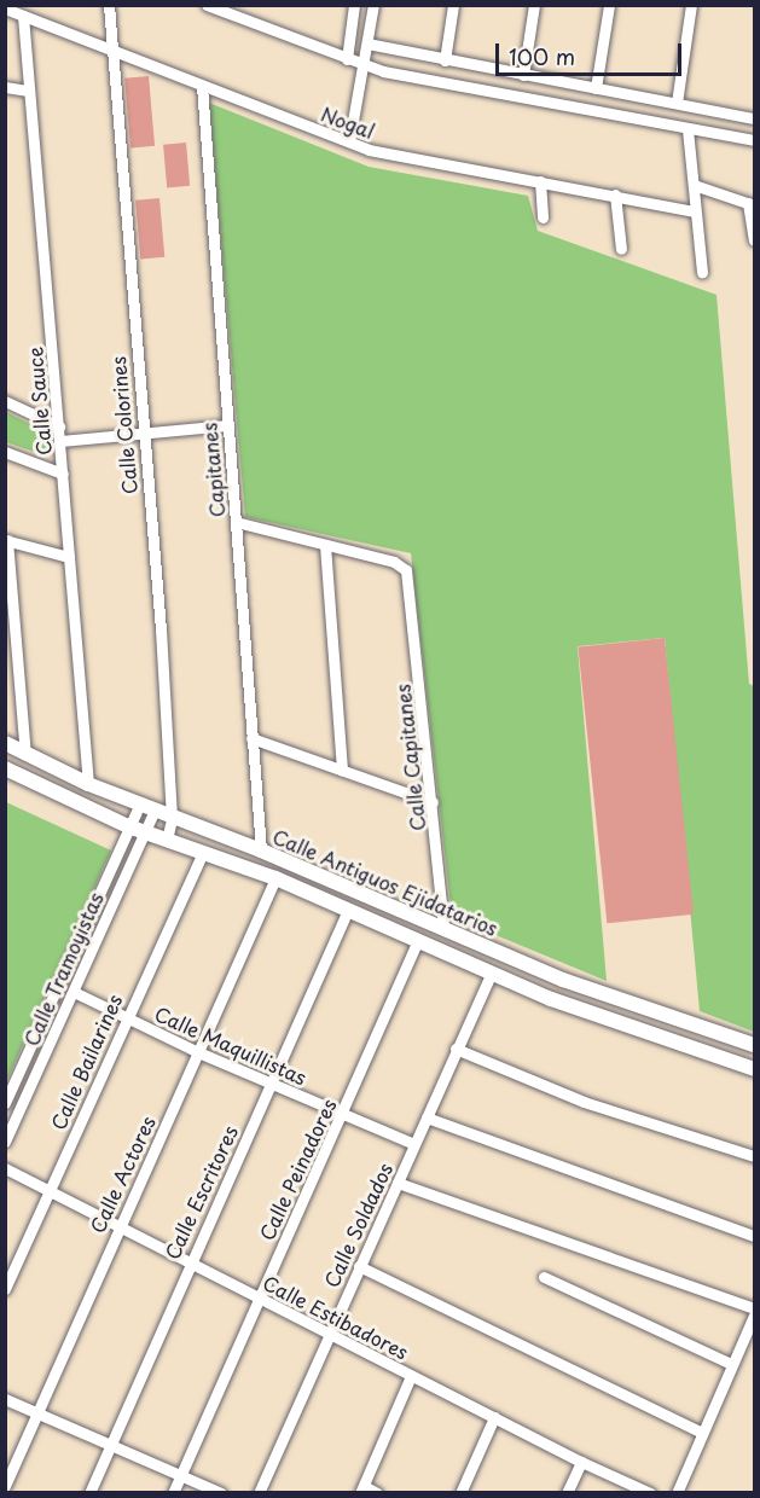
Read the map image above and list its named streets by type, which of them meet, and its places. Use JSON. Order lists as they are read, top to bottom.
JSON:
{
  "streets": {
    "street": [
      "Nogal",
      "Calle Sauce",
      "Calle Colorines",
      "Capitanes",
      "Calle Capitanes",
      "Calle Antiguos Ejidatarios",
      "Calle Tramoyistas",
      "Calle Maquillistas",
      "Calle Bailarines",
      "Calle Peinadores",
      "Calle Actores",
      "Calle Escritores",
      "Calle Soldados",
      "Calle Estibadores"
    ]
  },
  "crossings": [
    ["Nogal", "Calle Sauce"],
    ["Nogal", "Calle Colorines"],
    ["Nogal", "Capitanes"],
    ["Calle Sauce", "Calle Antiguos Ejidatarios"],
    ["Calle Colorines", "Calle Antiguos Ejidatarios"],
    ["Capitanes", "Calle Antiguos Ejidatarios"],
    ["Calle Capitanes", "Calle Antiguos Ejidatarios"],
    ["Calle Antiguos Ejidatarios", "Calle Tramoyistas"],
    ["Calle Antiguos Ejidatarios", "Calle Bailarines"],
    ["Calle Antiguos Ejidatarios", "Calle Peinadores"],
    ["Calle Antiguos Ejidatarios", "Calle Actores"],
    ["Calle Antiguos Ejidatarios", "Calle Escritores"],
    ["Calle Antiguos Ejidatarios", "Calle Soldados"],
    ["Calle Tramoyistas", "Calle Maquillistas"],
    ["Calle Maquillistas", "Calle Bailarines"],
    ["Calle Maquillistas", "Calle Peinadores"],
    ["Calle Maquillistas", "Calle Actores"],
    ["Calle Maquillistas", "Calle Escritores"],
    ["Calle Maquillistas", "Calle Soldados"],
    ["Calle Bailarines", "Calle Estibadores"],
    ["Calle Peinadores", "Calle Estibadores"],
    ["Calle Actores", "Calle Estibadores"],
    ["Calle Escritores", "Calle Estibadores"],
    ["Calle Soldados", "Calle Estibadores"]
  ],
  "scale_bar": "100 m"
}
